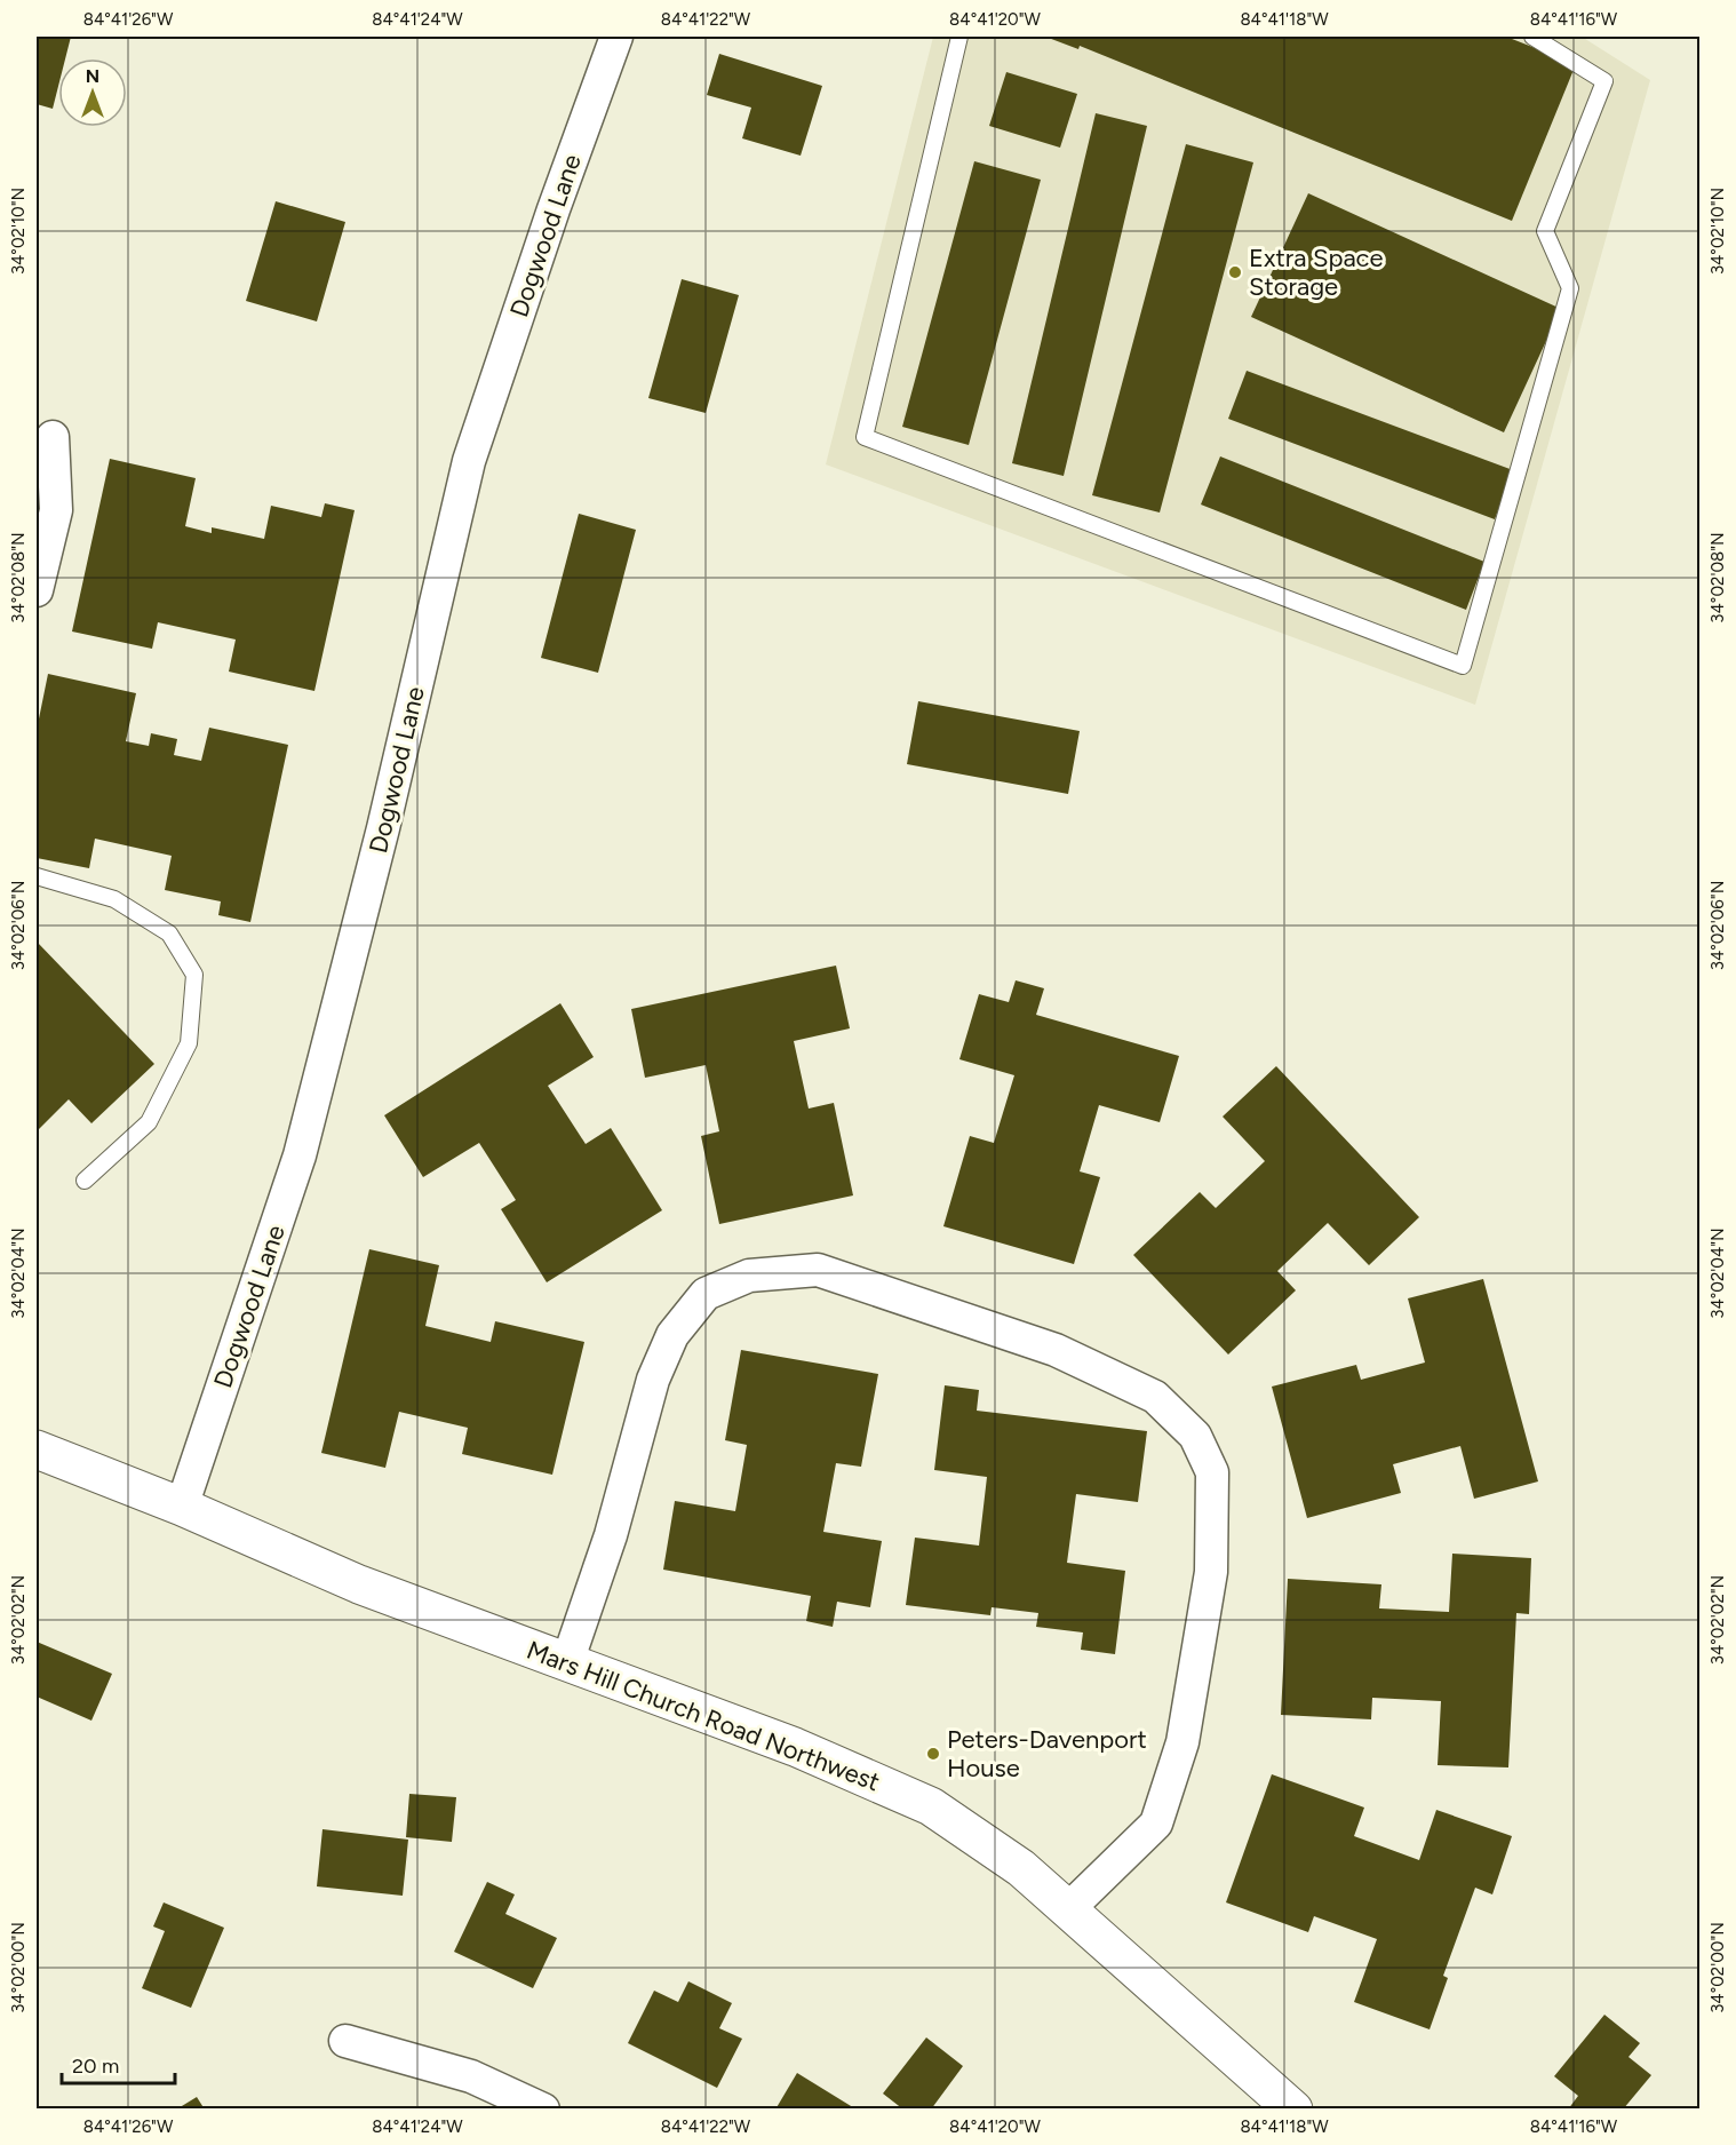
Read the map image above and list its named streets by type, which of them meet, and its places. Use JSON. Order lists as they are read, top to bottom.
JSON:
{
  "streets": {
    "street": ["Dogwood Lane", "Mars Hill Church Road Northwest"]
  },
  "crossings": [
    ["Dogwood Lane", "Mars Hill Church Road Northwest"]
  ],
  "places": ["Extra Space Storage", "Peters-Davenport House"],
  "scale_bar": "20 m",
  "north": "top",
  "coordinates": [
    "84°41'26\"W",
    "84°41'24\"W",
    "84°41'22\"W",
    "84°41'20\"W",
    "84°41'18\"W",
    "84°41'16\"W",
    "34°02'10\"N",
    "34°02'08\"N",
    "34°02'06\"N",
    "34°02'04\"N",
    "34°02'02\"N",
    "34°02'00\"N"
  ]
}
